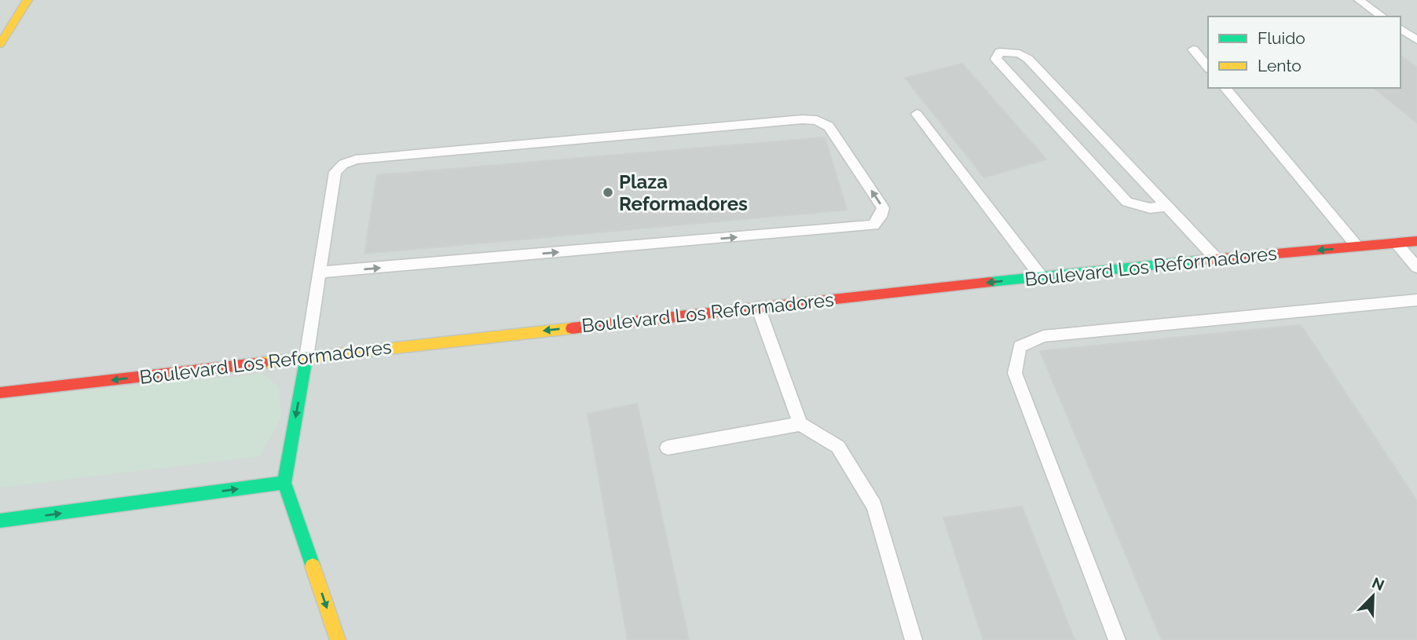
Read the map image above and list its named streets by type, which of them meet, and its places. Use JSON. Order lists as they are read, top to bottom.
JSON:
{
  "streets": {
    "main road": ["Boulevard Los Reformadores"]
  },
  "one_way": ["Boulevard Los Reformadores"],
  "places": ["Plaza Reformadores"],
  "legend": ["Fluido", "Lento"],
  "north": "top right"
}
